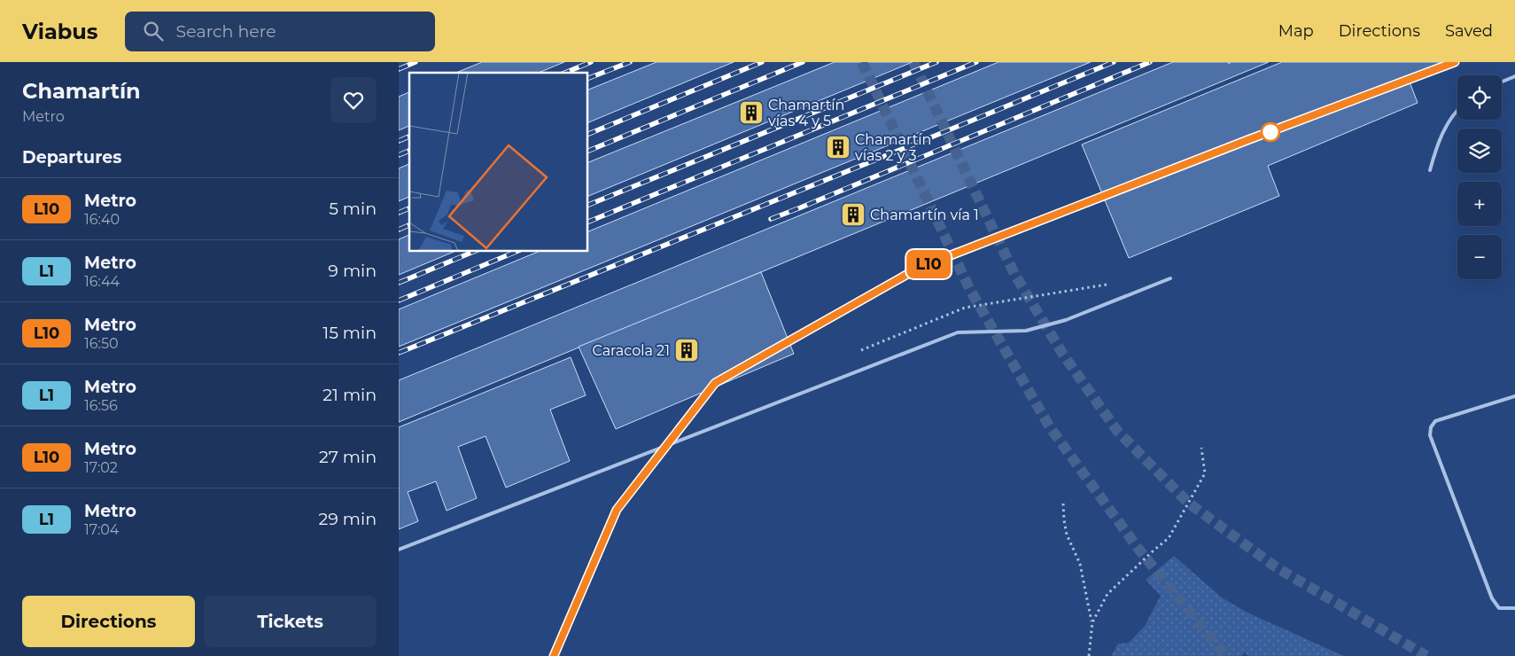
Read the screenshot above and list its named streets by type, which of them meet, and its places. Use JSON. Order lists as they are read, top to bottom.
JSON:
{
  "places": {
    "building": [
      "Chamartín vías 4 y 5",
      "Chamartín vías 2 y 3",
      "Chamartín vía 1",
      "Caracola 21"
    ]
  },
  "lines": ["metro line L10"],
  "page": {
    "header": "Viabus",
    "search": "Search here",
    "nav": ["Map", "Directions", "Saved"],
    "heading": [
      ["Chamartín", "Metro"],
      "Departures"
    ],
    "on_map": "L10",
    "map_buttons": ["+", "−"],
    "list": [
      {
        "mark": "L10",
        "name": "Metro",
        "note": "16:40",
        "value": "5 min"
      },
      {
        "mark": "L1",
        "name": "Metro",
        "note": "16:44",
        "value": "9 min"
      },
      {
        "mark": "L10",
        "name": "Metro",
        "note": "16:50",
        "value": "15 min"
      },
      {
        "mark": "L1",
        "name": "Metro",
        "note": "16:56",
        "value": "21 min"
      },
      {
        "mark": "L10",
        "name": "Metro",
        "note": "17:02",
        "value": "27 min"
      },
      {
        "mark": "L1",
        "name": "Metro",
        "note": "17:04",
        "value": "29 min"
      }
    ],
    "buttons": ["Directions", "Tickets"]
  }
}
